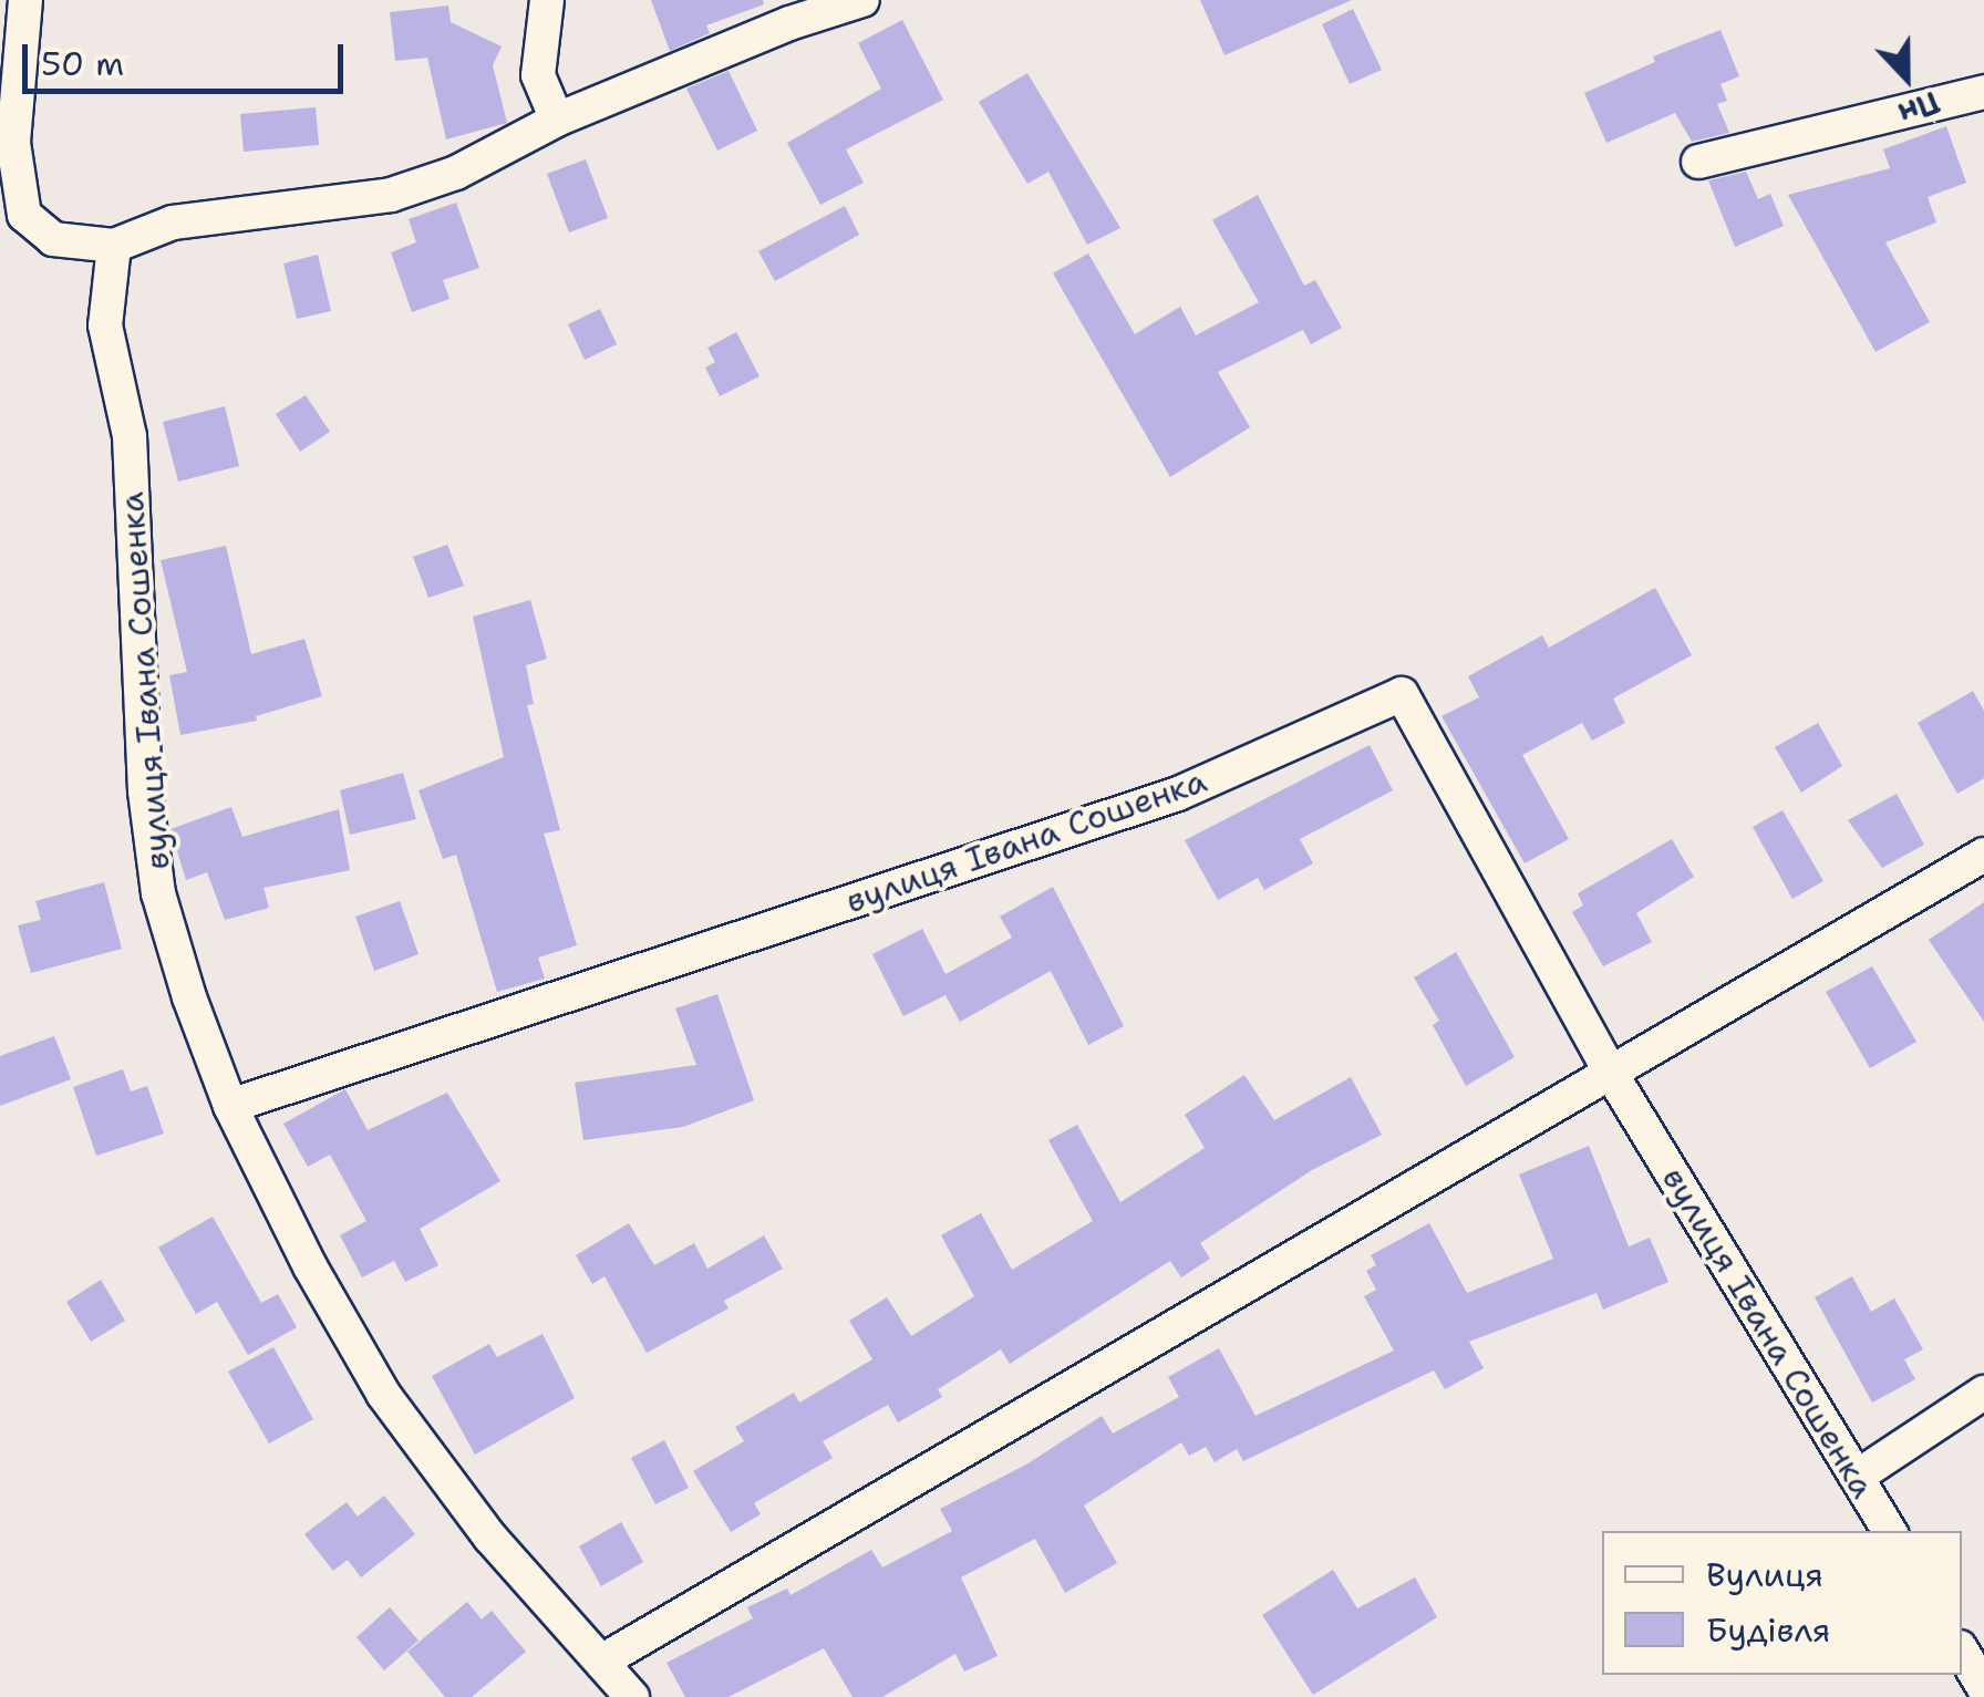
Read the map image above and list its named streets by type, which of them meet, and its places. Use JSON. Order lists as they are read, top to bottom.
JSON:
{
  "streets": {
    "street": ["вулиця Івана Сошенка"]
  },
  "legend": ["Вулиця", "Будівля"],
  "scale_bar": "50 m",
  "north": "bottom"
}
